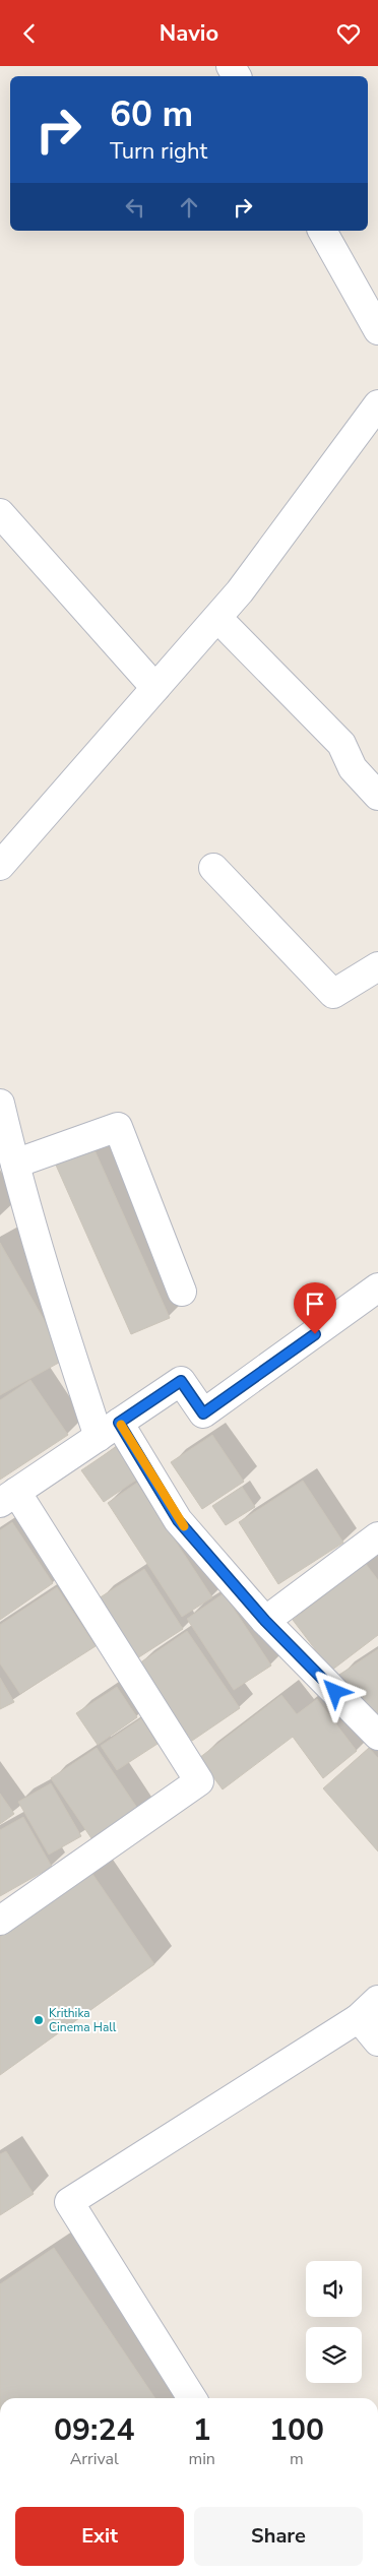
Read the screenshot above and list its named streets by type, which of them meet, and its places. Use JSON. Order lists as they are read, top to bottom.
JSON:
{
  "places": ["Krithika Cinema Hall"],
  "page": {
    "header": "Navio",
    "turn": ["60 m", "Turn right"],
    "eta": [
      "09:24",
      "Arrival",
      "1",
      "min",
      "100",
      "m"
    ],
    "buttons": ["Exit", "Share"]
  }
}
